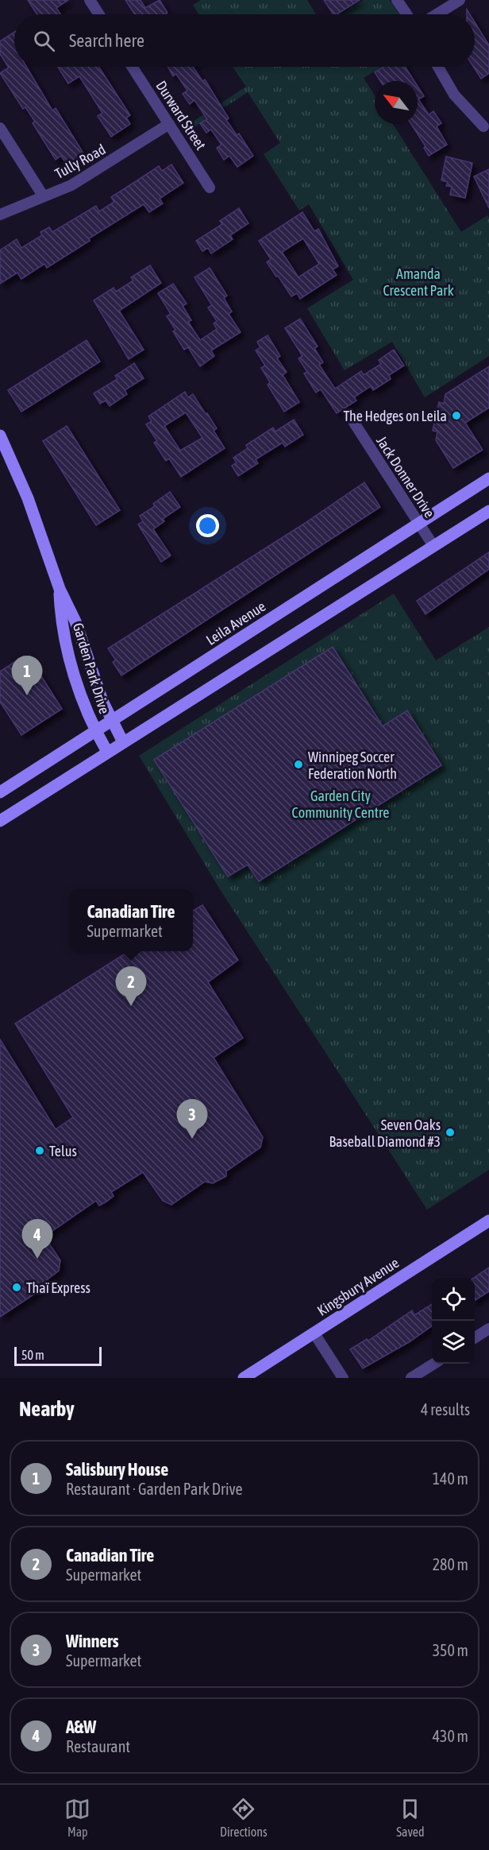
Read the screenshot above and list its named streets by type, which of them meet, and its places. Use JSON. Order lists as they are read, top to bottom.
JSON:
{
  "streets": {
    "main road": ["Leila Avenue", "Garden Park Drive", "Kingsbury Avenue"],
    "street": ["Durward Street", "Tully Road", "Jack Donner Drive"]
  },
  "crossings": [
    ["Durward Street", "Tully Road"],
    ["Jack Donner Drive", "Leila Avenue"],
    ["Leila Avenue", "Garden Park Drive"]
  ],
  "parks": ["Amanda Crescent Park", "Garden City Community Centre"],
  "places": [
    "The Hedges on Leila",
    "Winnipeg Soccer Federation North",
    "Seven Oaks Baseball Diamond #3",
    "Telus",
    "Thaï Express"
  ],
  "scale_bar": "50 m",
  "north": "top left",
  "page": {
    "search": "Search here",
    "pins": [
      "1",
      "2",
      "3",
      "4"
    ],
    "popup": ["Canadian Tire", "Supermarket"],
    "scale": "50 m",
    "heading": ["Nearby", "4 results"],
    "list": [
      {
        "mark": "1",
        "name": "Salisbury House",
        "note": "Restaurant · Garden Park Drive",
        "value": "140 m"
      },
      {
        "mark": "2",
        "name": "Canadian Tire",
        "note": "Supermarket",
        "value": "280 m"
      },
      {
        "mark": "3",
        "name": "Winners",
        "note": "Supermarket",
        "value": "350 m"
      },
      {
        "mark": "4",
        "name": "A&W",
        "note": "Restaurant",
        "value": "430 m"
      }
    ],
    "nav": ["Map", "Directions", "Saved"]
  }
}
